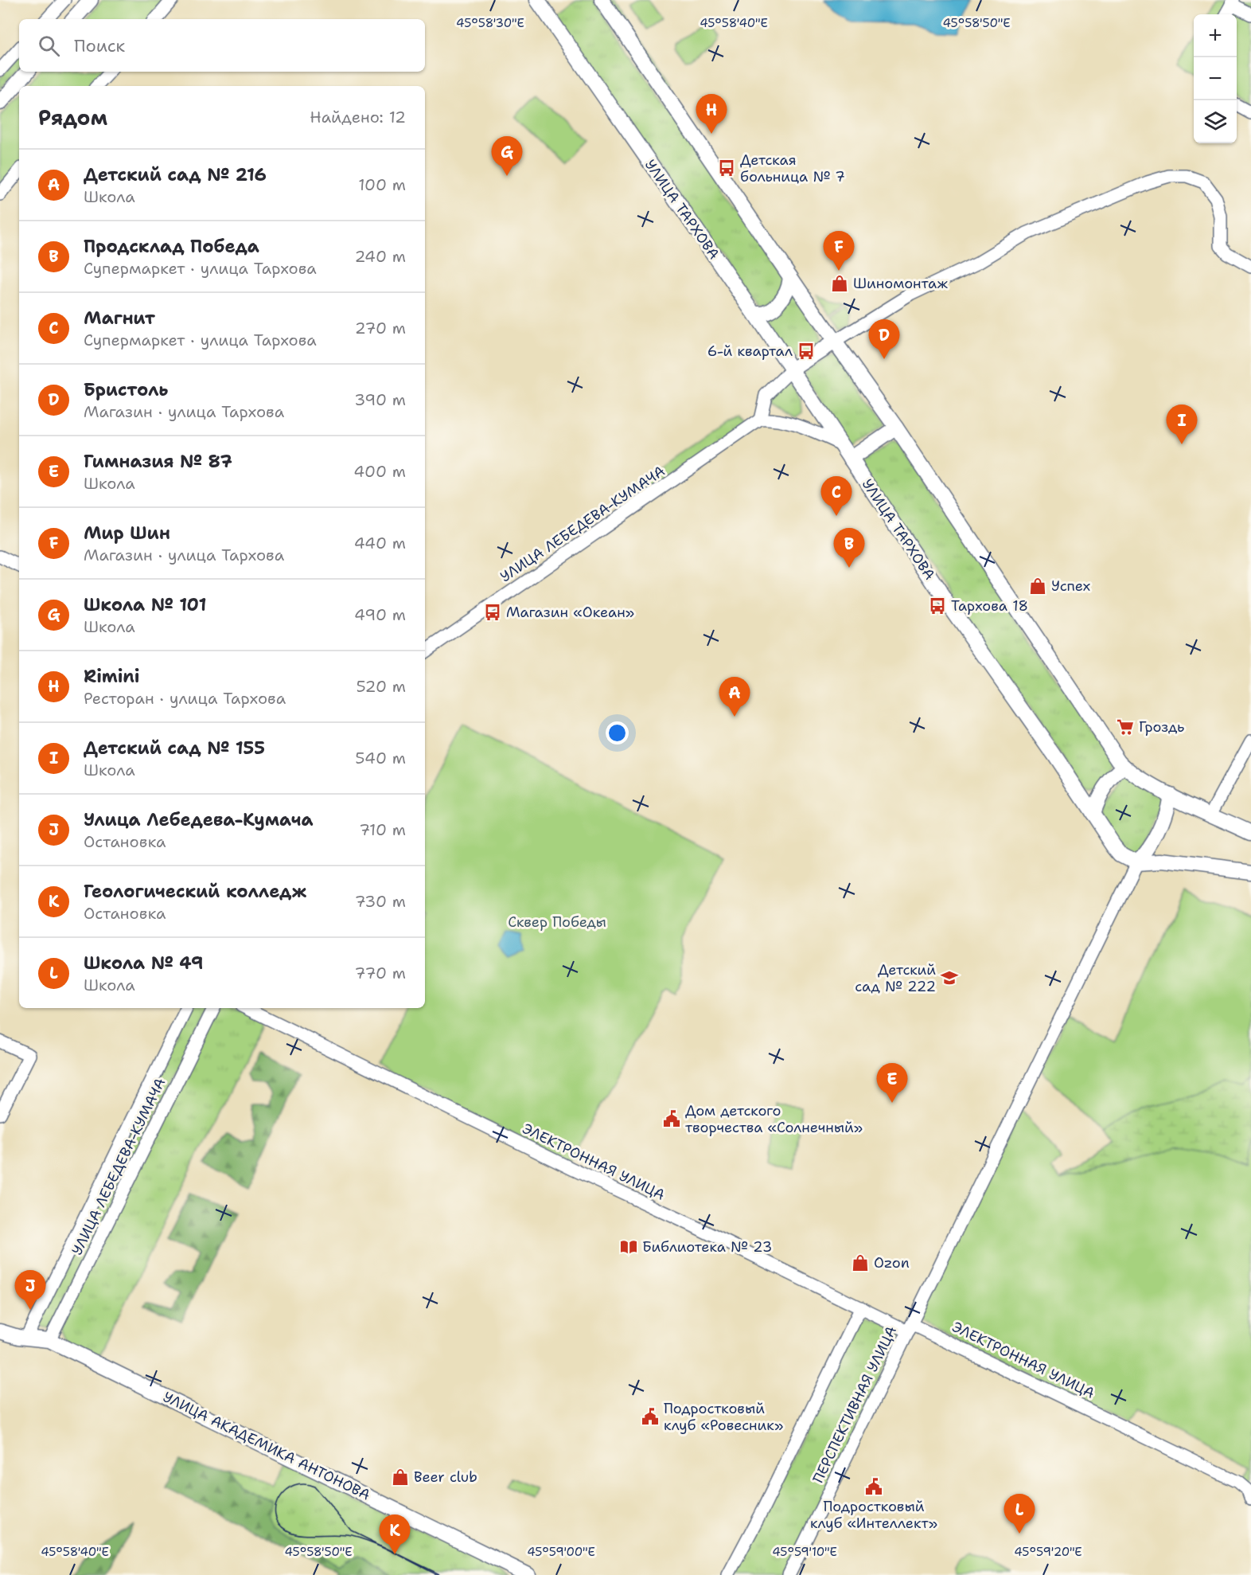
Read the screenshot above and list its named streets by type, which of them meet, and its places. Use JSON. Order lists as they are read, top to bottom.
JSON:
{
  "streets": {
    "main road": ["УЛИЦА ТАРХОВА", "УЛИЦА АКАДЕМИКА АНТОНОВА"],
    "street": ["УЛИЦА ЛЕБЕДЕВА-КУМАЧА", "ЭЛЕКТРОННАЯ УЛИЦА", "ПЕРСПЕКТИВНАЯ УЛИЦА"]
  },
  "crossings": [
    ["УЛИЦА ТАРХОВА", "ПЕРСПЕКТИВНАЯ УЛИЦА"],
    ["УЛИЦА ЛЕБЕДЕВА-КУМАЧА", "УЛИЦА АКАДЕМИКА АНТОНОВА"],
    ["ЭЛЕКТРОННАЯ УЛИЦА", "ПЕРСПЕКТИВНАЯ УЛИЦА"]
  ],
  "parks": ["Сквер Победы"],
  "places": {
    "bus stop": [
      "Детская больница № 7",
      "6-й квартал",
      "Тархова 18",
      "Магазин «Океан»"
    ],
    "shop": [
      "Шиномонтаж",
      "Успех",
      "Ozon",
      "Beer club"
    ],
    "supermarket": ["Гроздь"],
    "school or university": ["Детский сад № 222"],
    "public building": ["Дом детского творчества «Солнечный»", "Подростковый клуб «Ровесник»", "Подростковый клуб «Интеллект»"],
    "library": ["Библиотека № 23"]
  },
  "page": {
    "map_buttons": ["+", "−"],
    "search": "Поиск",
    "heading": ["Рядом", "Найдено: 12"],
    "pins": [
      "H",
      "G",
      "F",
      "D",
      "I",
      "C",
      "B",
      "A",
      "E",
      "J",
      "L",
      "K"
    ],
    "list": [
      {
        "mark": "A",
        "name": "Детский сад № 216",
        "note": "Школа",
        "value": "100 m"
      },
      {
        "mark": "B",
        "name": "Продсклад Победа",
        "note": "Супермаркет · улица Тархова",
        "value": "240 m"
      },
      {
        "mark": "C",
        "name": "Магнит",
        "note": "Супермаркет · улица Тархова",
        "value": "270 m"
      },
      {
        "mark": "D",
        "name": "Бристоль",
        "note": "Магазин · улица Тархова",
        "value": "390 m"
      },
      {
        "mark": "E",
        "name": "Гимназия № 87",
        "note": "Школа",
        "value": "400 m"
      },
      {
        "mark": "F",
        "name": "Мир Шин",
        "note": "Магазин · улица Тархова",
        "value": "440 m"
      },
      {
        "mark": "G",
        "name": "Школа № 101",
        "note": "Школа",
        "value": "490 m"
      },
      {
        "mark": "H",
        "name": "Rimini",
        "note": "Ресторан · улица Тархова",
        "value": "520 m"
      },
      {
        "mark": "I",
        "name": "Детский сад № 155",
        "note": "Школа",
        "value": "540 m"
      },
      {
        "mark": "J",
        "name": "Улица Лебедева-Кумача",
        "note": "Остановка",
        "value": "710 m"
      },
      {
        "mark": "K",
        "name": "Геологический колледж",
        "note": "Остановка",
        "value": "730 m"
      },
      {
        "mark": "L",
        "name": "Школа № 49",
        "note": "Школа",
        "value": "770 m"
      }
    ]
  },
  "coordinates": [
    "45°58'30\"E",
    "45°58'40\"E",
    "45°58'50\"E",
    "45°59'00\"E",
    "45°59'10\"E",
    "45°59'20\"E"
  ]
}
